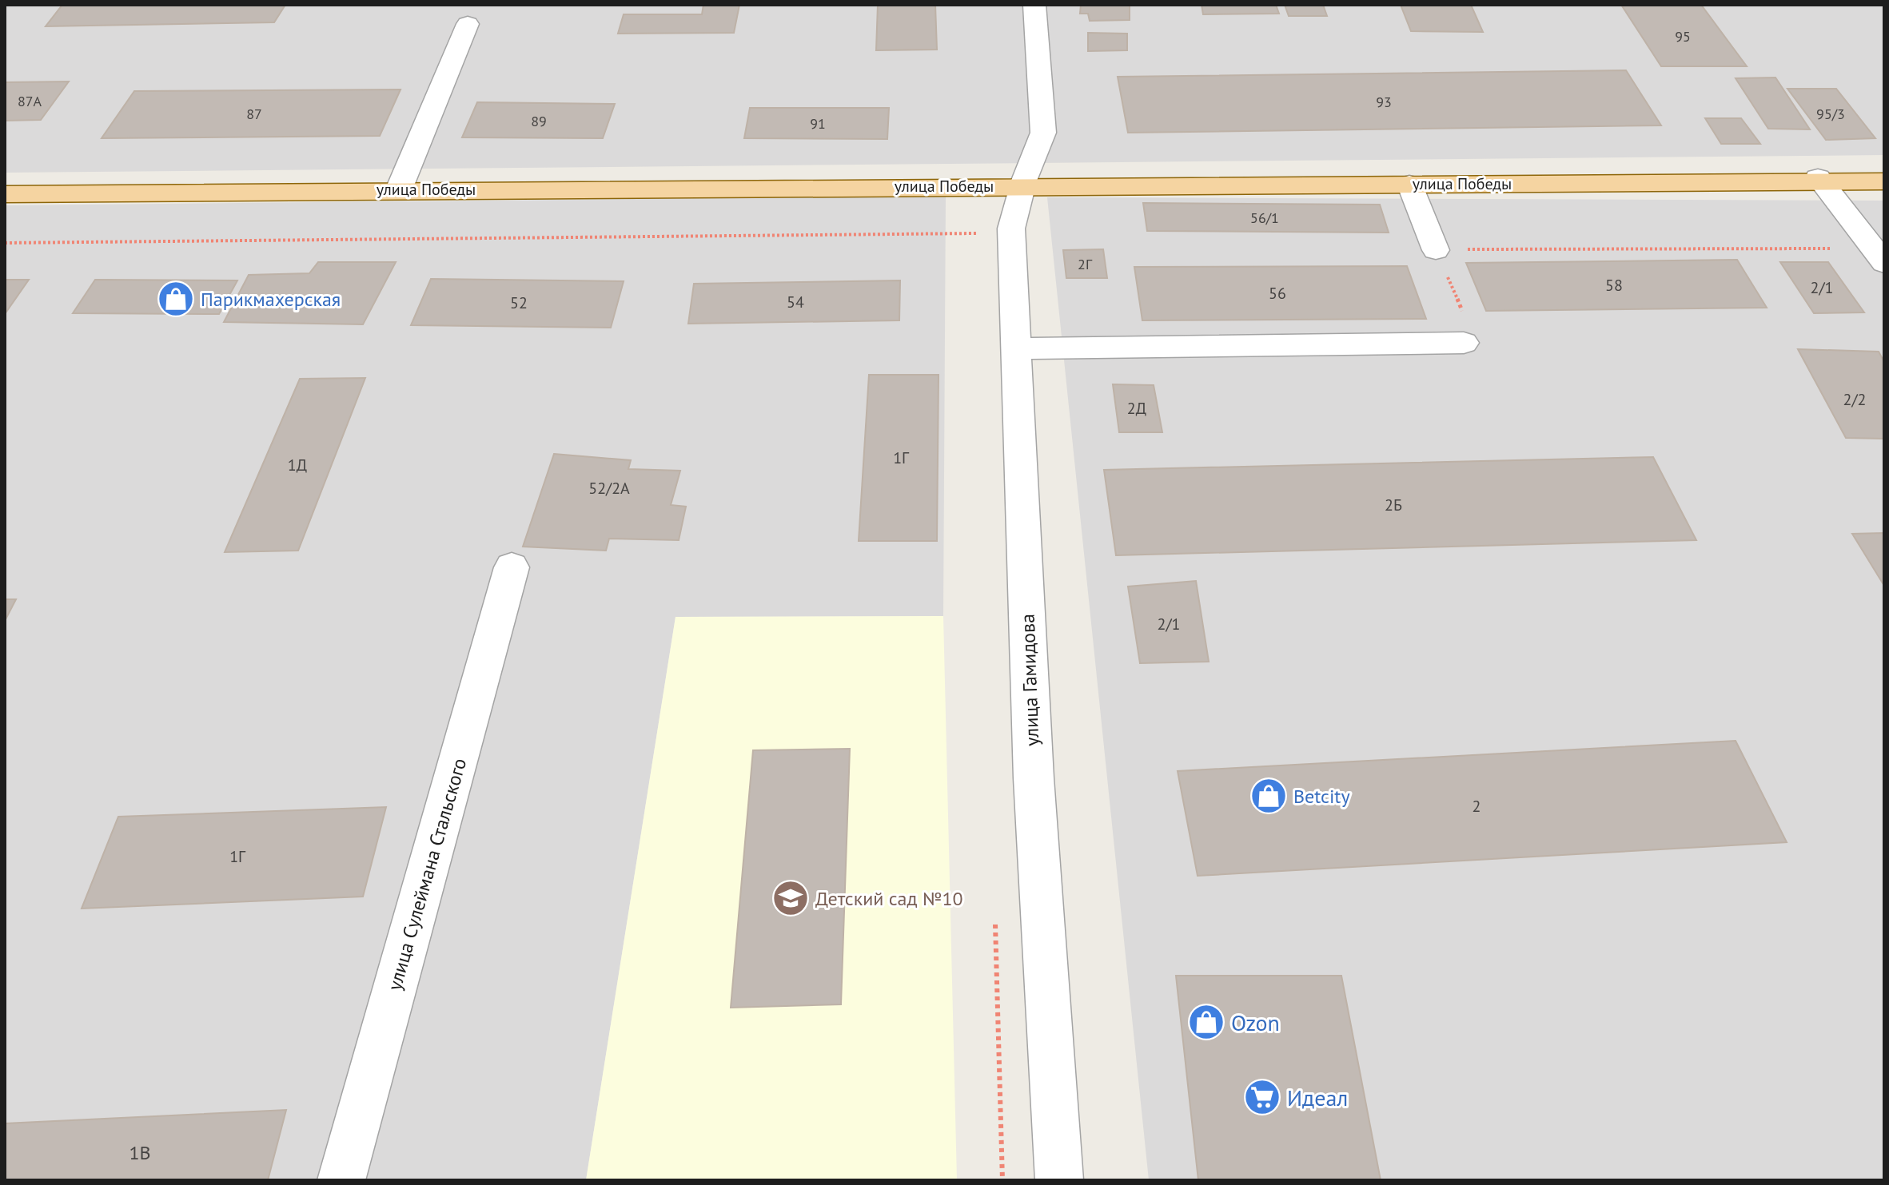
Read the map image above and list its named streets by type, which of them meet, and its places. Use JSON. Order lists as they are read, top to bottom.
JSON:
{
  "streets": {
    "main road": ["улица Победы"],
    "street": ["улица Гамидова", "улица Сулеймана Стальского"]
  },
  "crossings": [
    ["улица Победы", "улица Гамидова"]
  ],
  "places": {
    "shop": ["Парикмахерская", "Betcity", "Ozon"],
    "school or university": ["Детский сад №10"],
    "supermarket": ["Идеал"]
  },
  "house_numbers": [
    "95",
    "87А",
    "93",
    "87",
    "95/3",
    "89",
    "91",
    "56/1",
    "2Г",
    "58",
    "2/1",
    "56",
    "54",
    "52",
    "2/2",
    "2Д",
    "1Г",
    "1Д",
    "52/2А",
    "2Б",
    "2/1",
    "2",
    "1Г",
    "1В"
  ]
}
